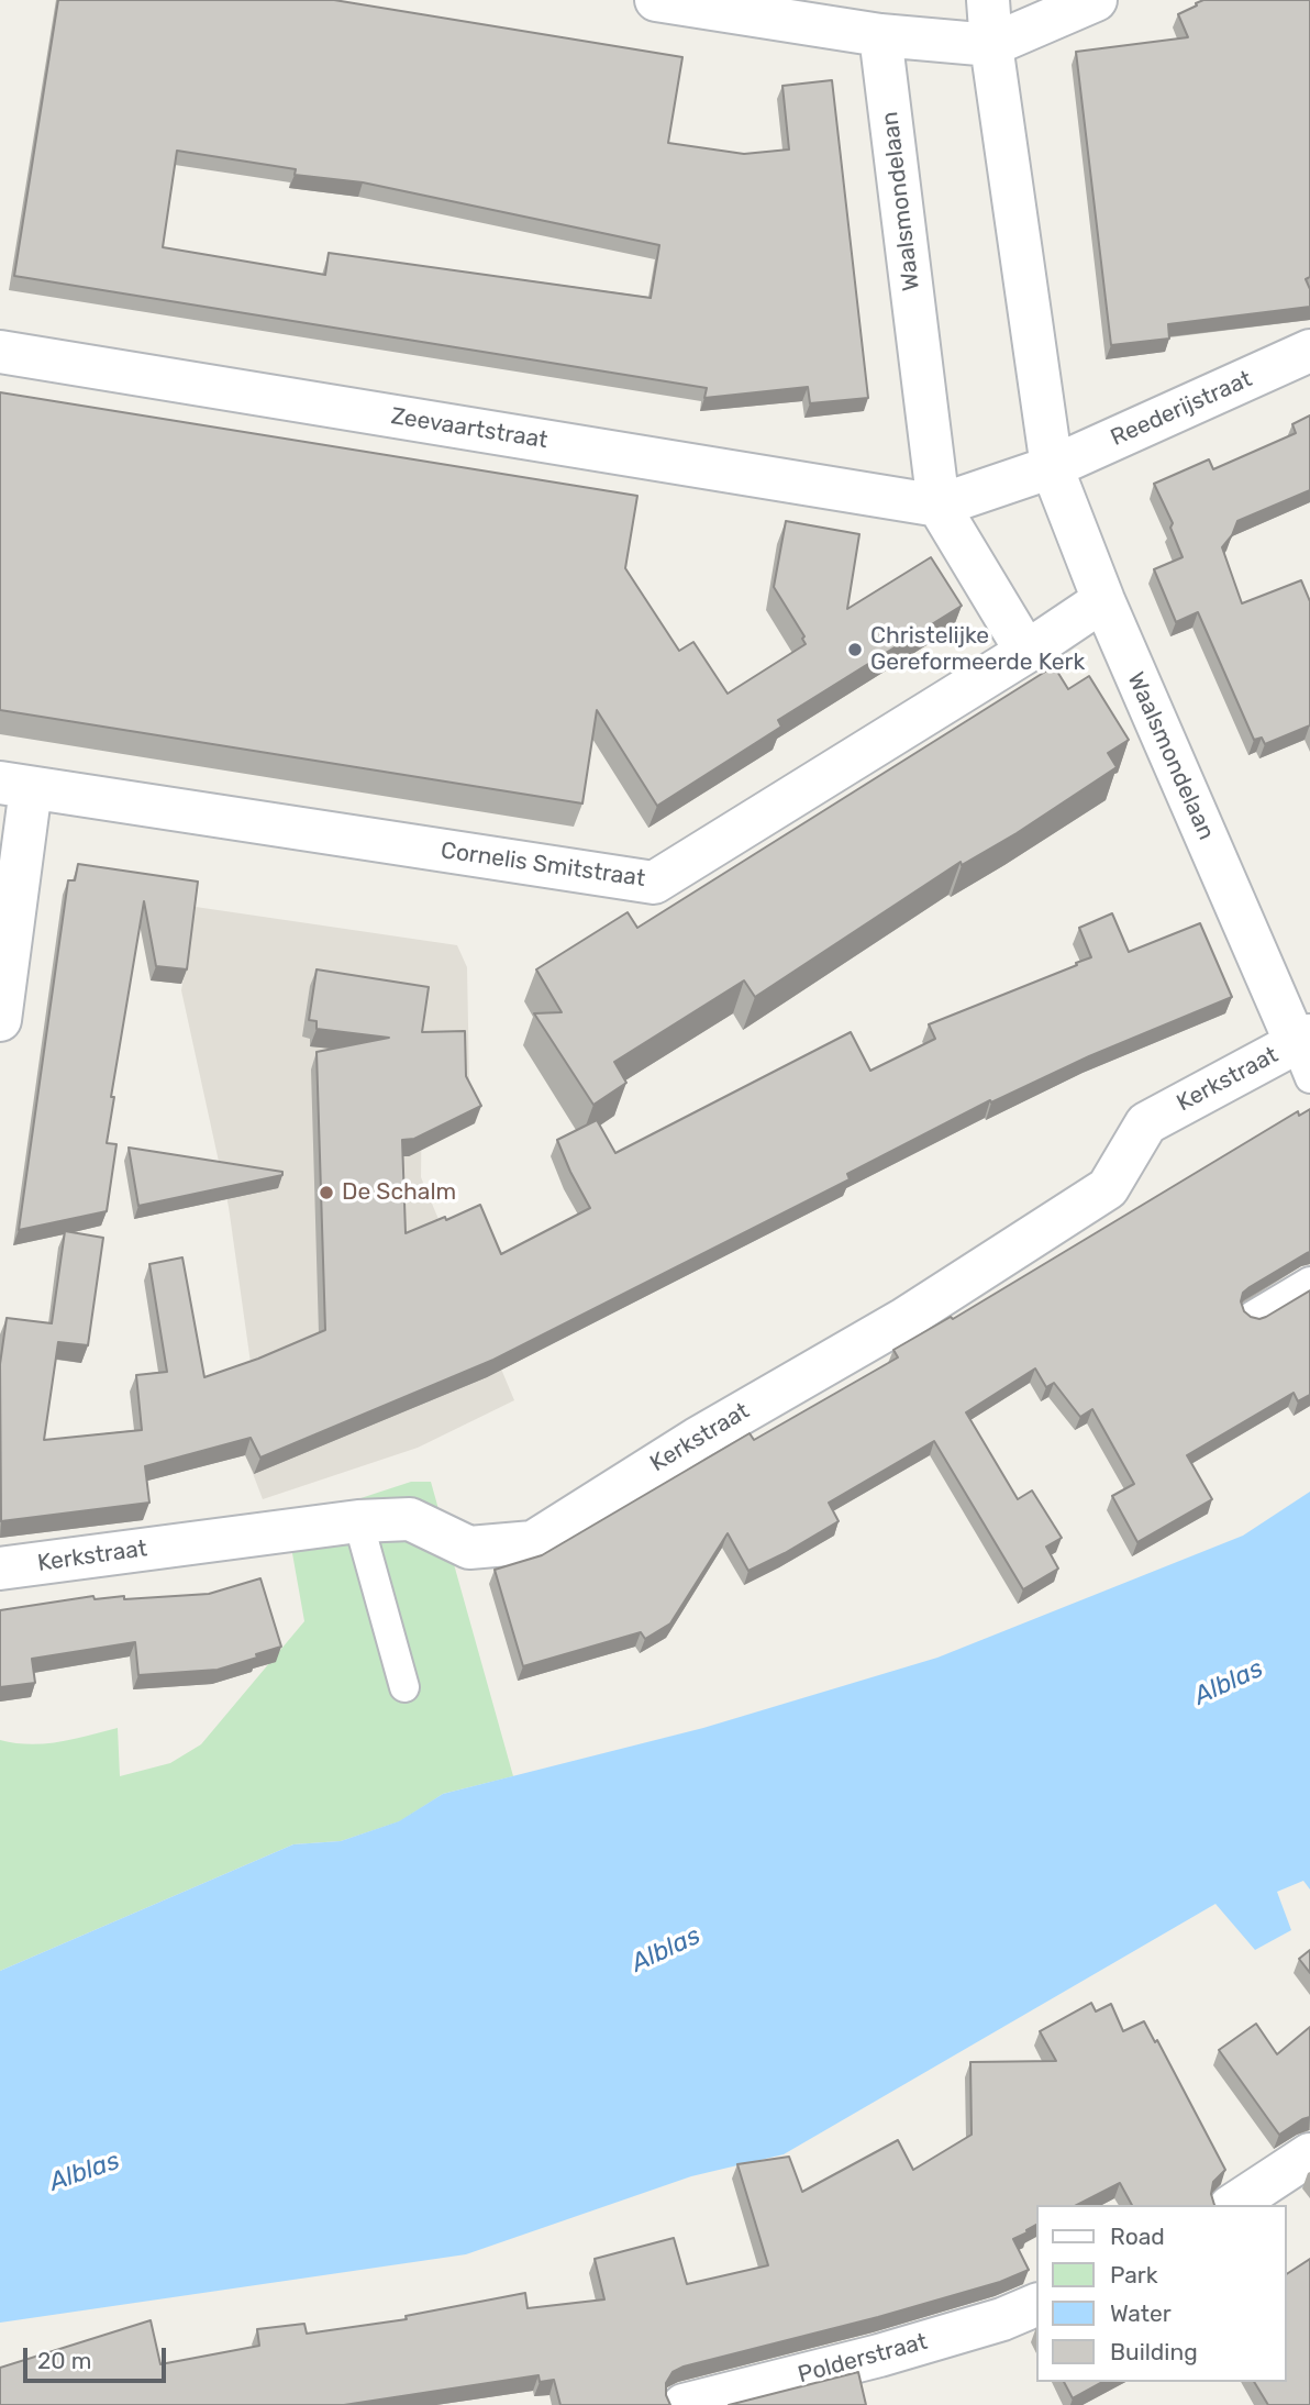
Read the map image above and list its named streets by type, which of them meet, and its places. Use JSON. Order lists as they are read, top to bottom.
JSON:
{
  "streets": {
    "street": [
      "Waalsmondelaan",
      "Reederijstraat",
      "Zeevaartstraat",
      "Cornelis Smitstraat",
      "Kerkstraat",
      "Polderstraat"
    ]
  },
  "crossings": [
    ["Waalsmondelaan", "Reederijstraat"],
    ["Waalsmondelaan", "Zeevaartstraat"],
    ["Waalsmondelaan", "Cornelis Smitstraat"],
    ["Waalsmondelaan", "Kerkstraat"]
  ],
  "water": ["Alblas"],
  "places": ["Christelijke Gereformeerde Kerk", "De Schalm"],
  "legend": [
    "Road",
    "Park",
    "Water",
    "Building"
  ],
  "scale_bar": "20 m"
}
